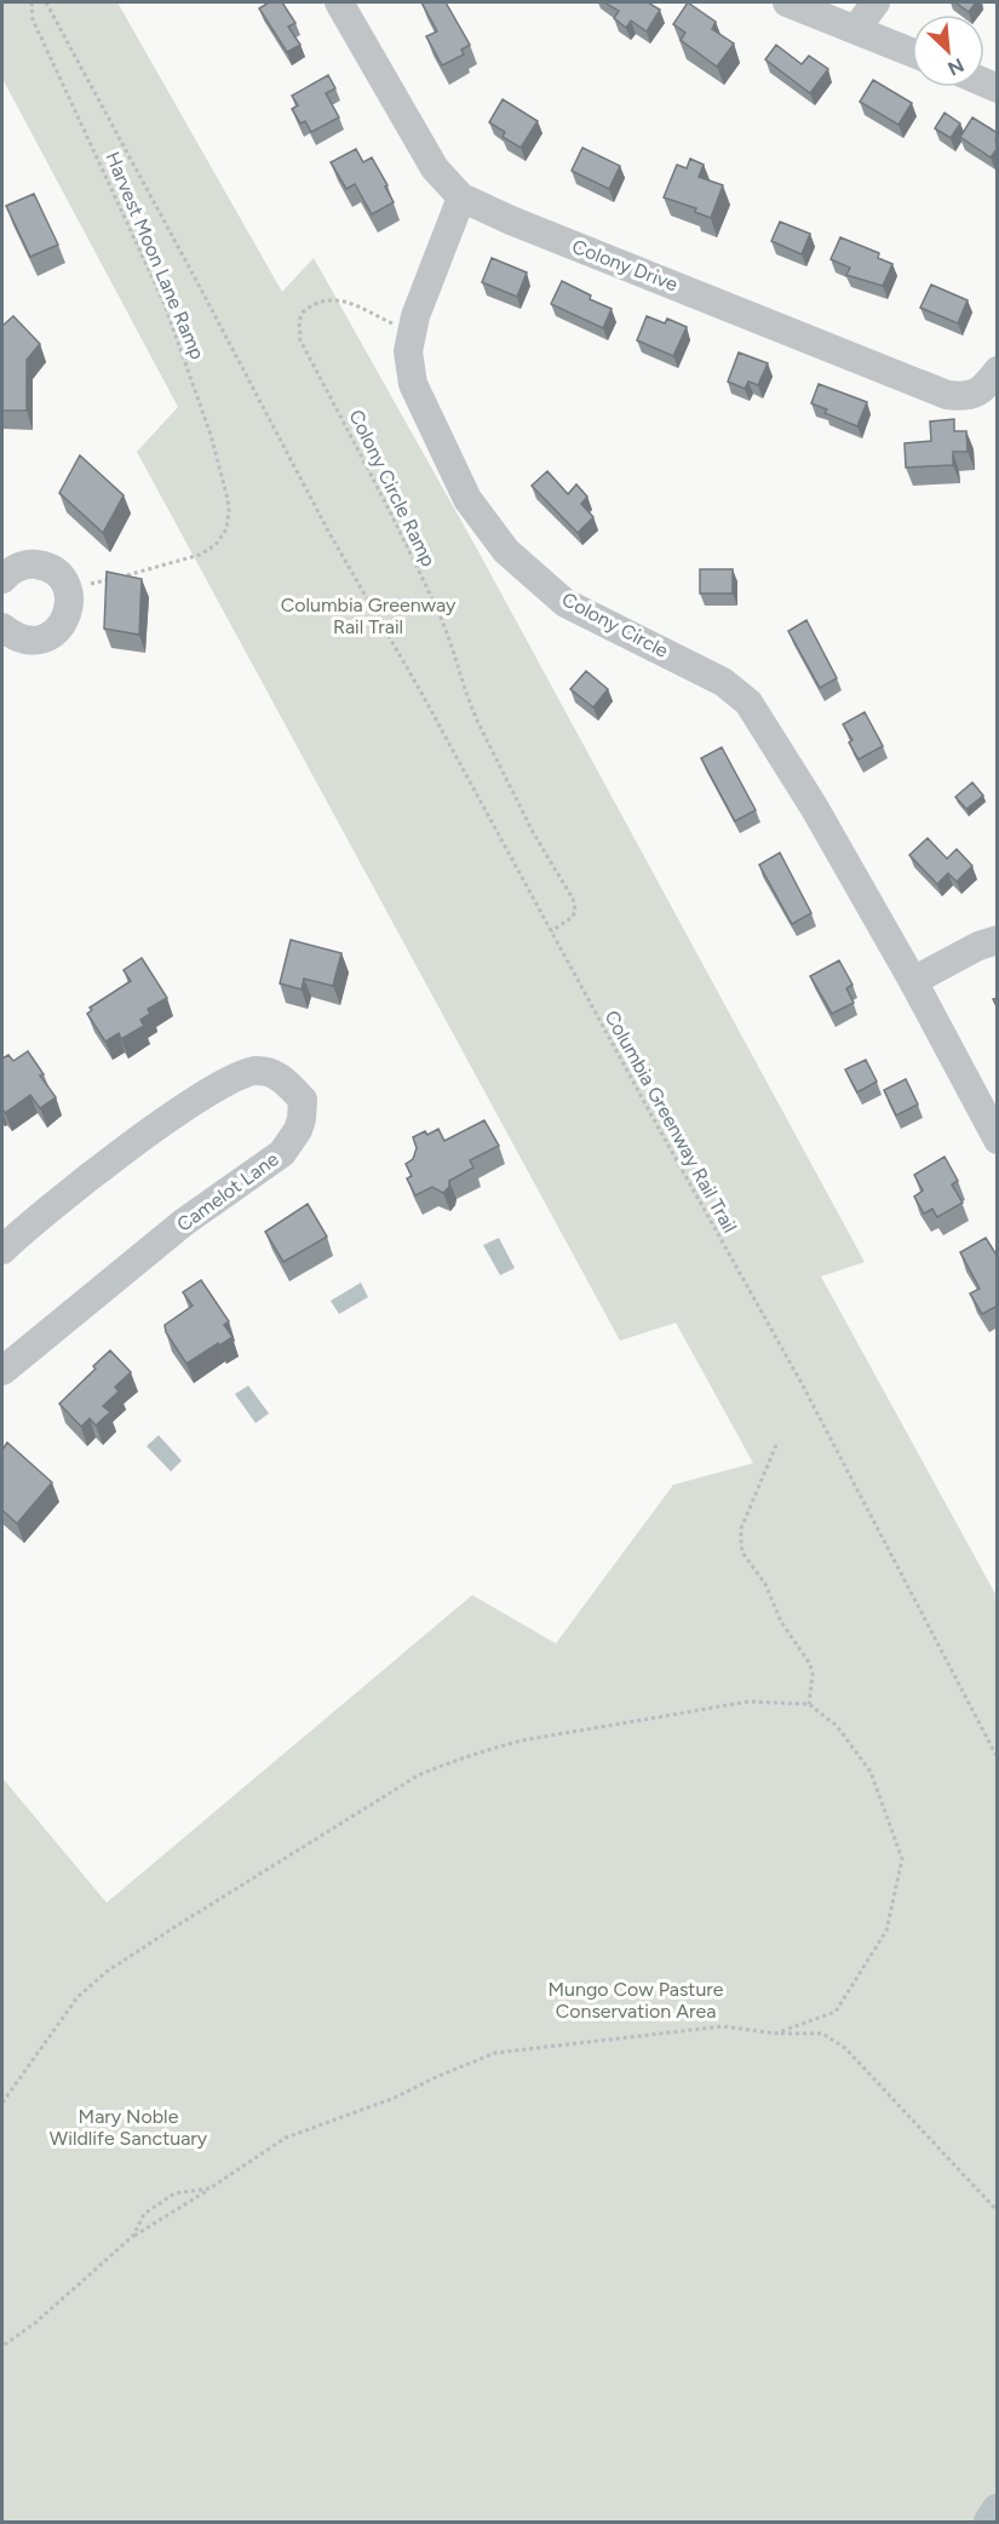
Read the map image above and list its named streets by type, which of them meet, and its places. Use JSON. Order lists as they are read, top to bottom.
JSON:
{
  "streets": {
    "street": ["Colony Drive", "Colony Circle", "Camelot Lane"],
    "path": ["Harvest Moon Lane Ramp", "Colony Circle Ramp", "Columbia Greenway Rail Trail"]
  },
  "crossings": [
    ["Colony Drive", "Colony Circle"],
    ["Colony Circle Ramp", "Colony Circle"],
    ["Colony Circle Ramp", "Columbia Greenway Rail Trail"]
  ],
  "parks": ["Columbia Greenway Rail Trail", "Mungo Cow Pasture Conservation Area", "Mary Noble Wildlife Sanctuary"],
  "north": "bottom right"
}
